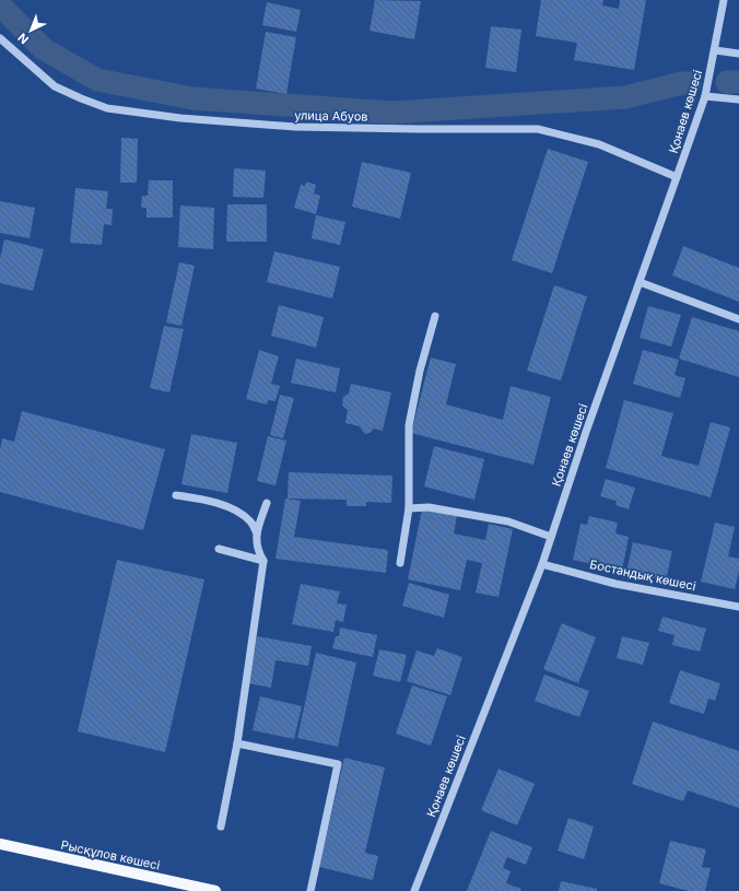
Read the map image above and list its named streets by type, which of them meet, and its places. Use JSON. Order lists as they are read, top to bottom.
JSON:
{
  "streets": {
    "main road": ["Рысқұлов көшесі"],
    "street": ["Қонаев көшесі", "улица Абуов", "Бостандық көшесі"]
  },
  "crossings": [
    ["Қонаев көшесі", "улица Абуов"],
    ["Қонаев көшесі", "Бостандық көшесі"]
  ],
  "north": "bottom left"
}
